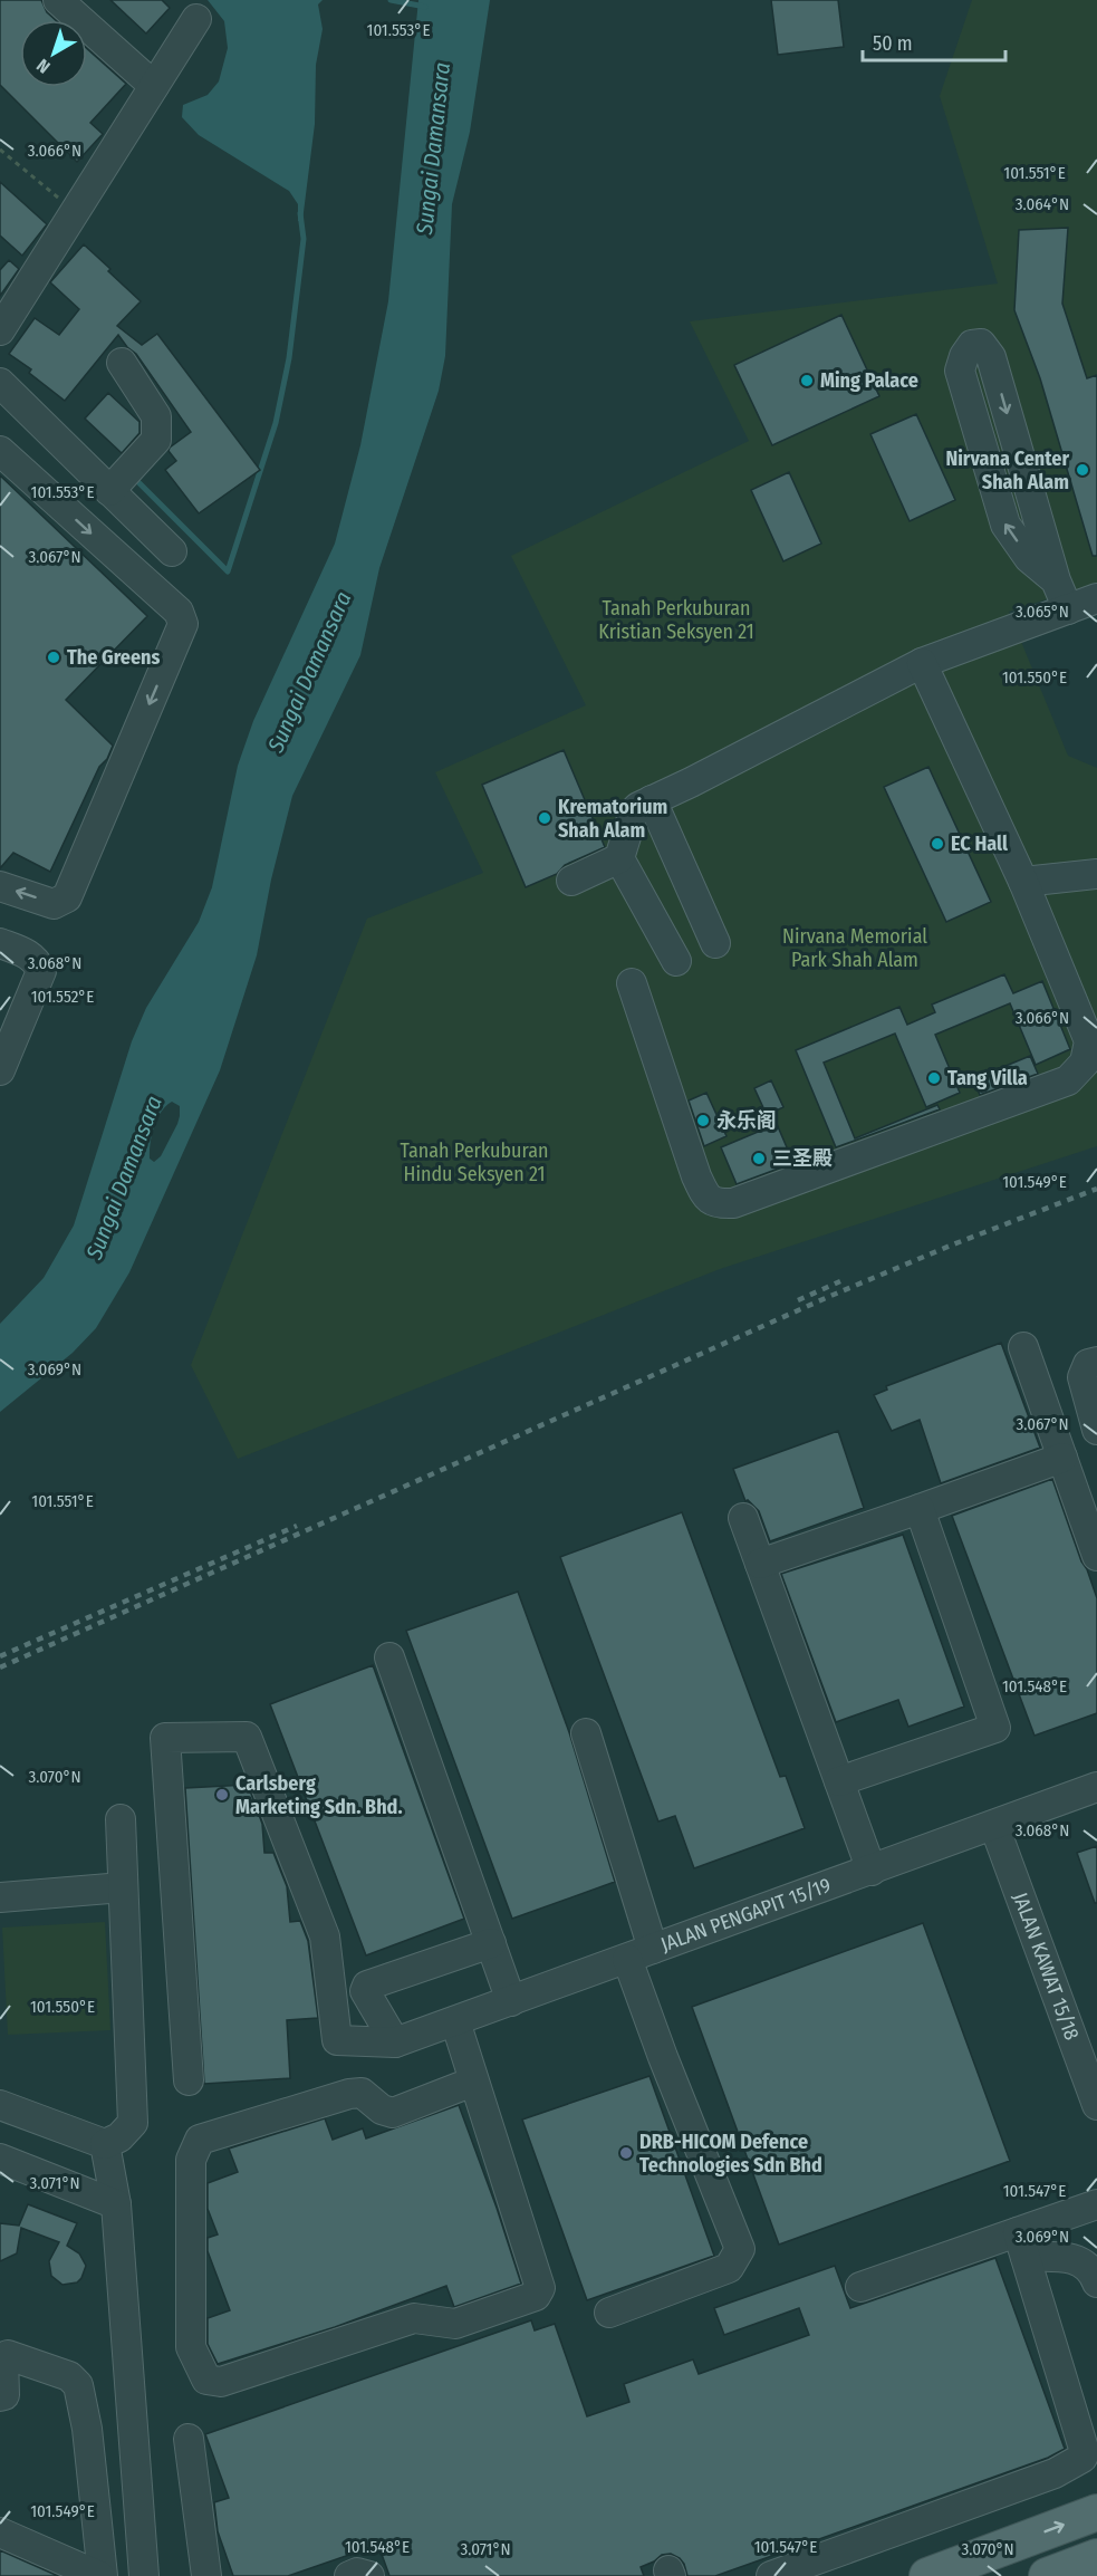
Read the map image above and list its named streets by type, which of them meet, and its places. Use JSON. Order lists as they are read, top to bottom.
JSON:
{
  "streets": {
    "street": ["JALAN PENGAPIT 15/19", "JALAN KAWAT 15/18"]
  },
  "crossings": [
    ["JALAN PENGAPIT 15/19", "JALAN KAWAT 15/18"]
  ],
  "water": ["Sungai Damansara"],
  "parks": ["Tanah Perkuburan Kristian Seksyen 21", "Nirvana Memorial Park Shah Alam", "Tanah Perkuburan Hindu Seksyen 21"],
  "places": [
    "Ming Palace",
    "Nirvana Center Shah Alam",
    "The Greens",
    "Krematorium Shah Alam",
    "EC Hall",
    "Tang Villa",
    "永乐阁",
    "三圣殿",
    "Carlsberg Marketing Sdn. Bhd.",
    "DRB-HICOM Defence Technologies Sdn Bhd"
  ],
  "scale_bar": "50 m",
  "north": "bottom left",
  "coordinates": [
    "101.553°E",
    "3.066°N",
    "101.551°E",
    "3.064°N",
    "3.067°N",
    "3.065°N",
    "101.550°E",
    "3.068°N",
    "101.552°E",
    "101.549°E",
    "3.069°N",
    "101.548°E",
    "3.070°N",
    "3.071°N",
    "101.547°E"
  ]
}
